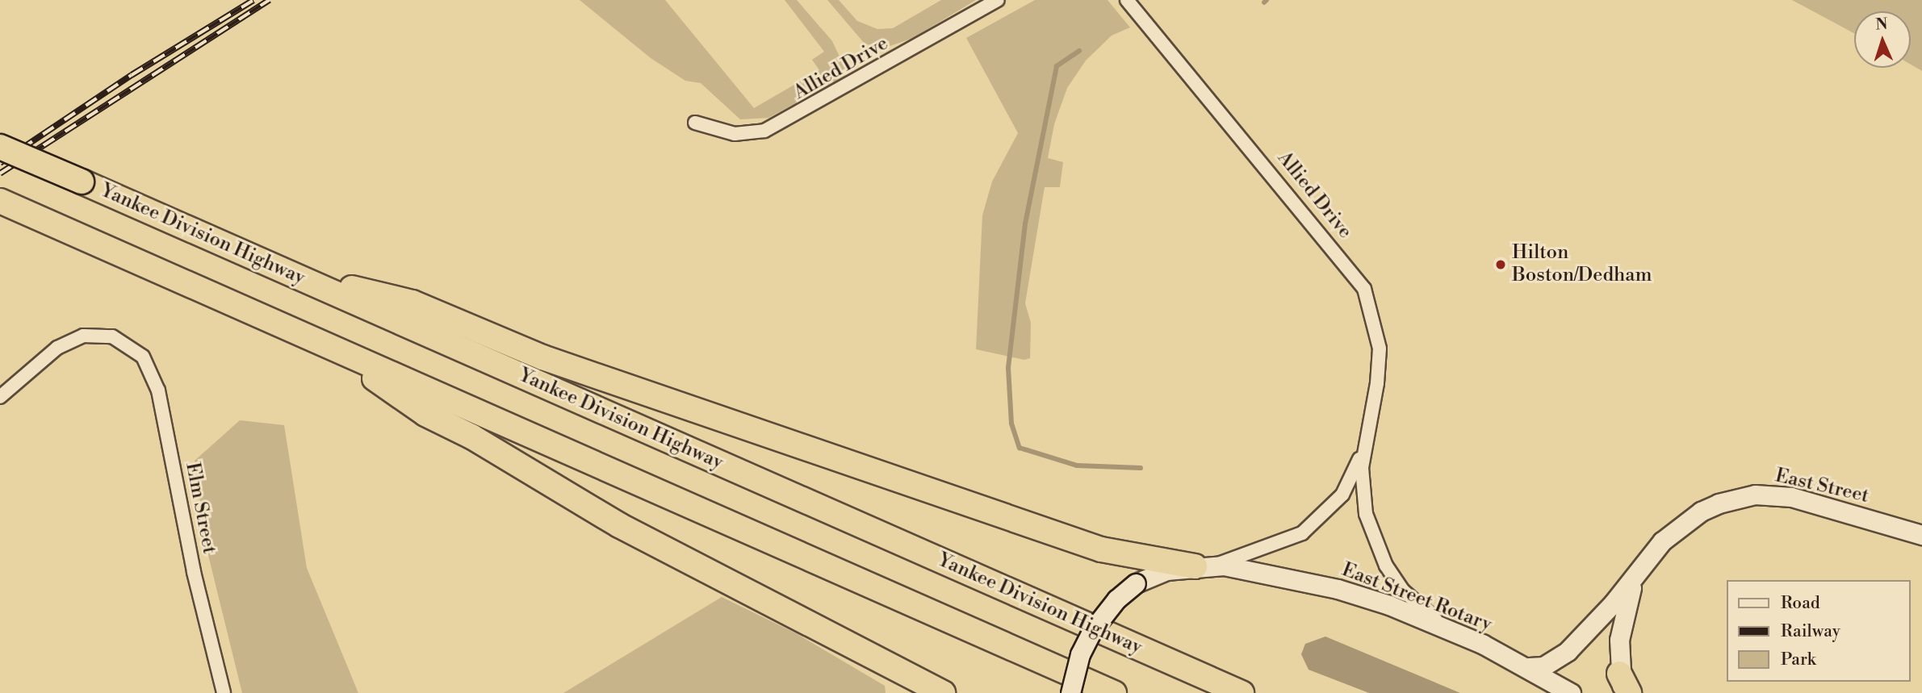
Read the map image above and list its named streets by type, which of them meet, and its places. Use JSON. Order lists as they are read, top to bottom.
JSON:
{
  "streets": {
    "highway": ["Yankee Division Highway"],
    "main road": ["East Street", "East Street Rotary"],
    "street": ["Allied Drive", "Elm Street"]
  },
  "crossings": [
    ["Allied Drive", "East Street Rotary"],
    ["East Street", "East Street Rotary"]
  ],
  "places": ["Hilton Boston/Dedham"],
  "legend": ["Road", "Railway", "Park"],
  "north": "top"
}
